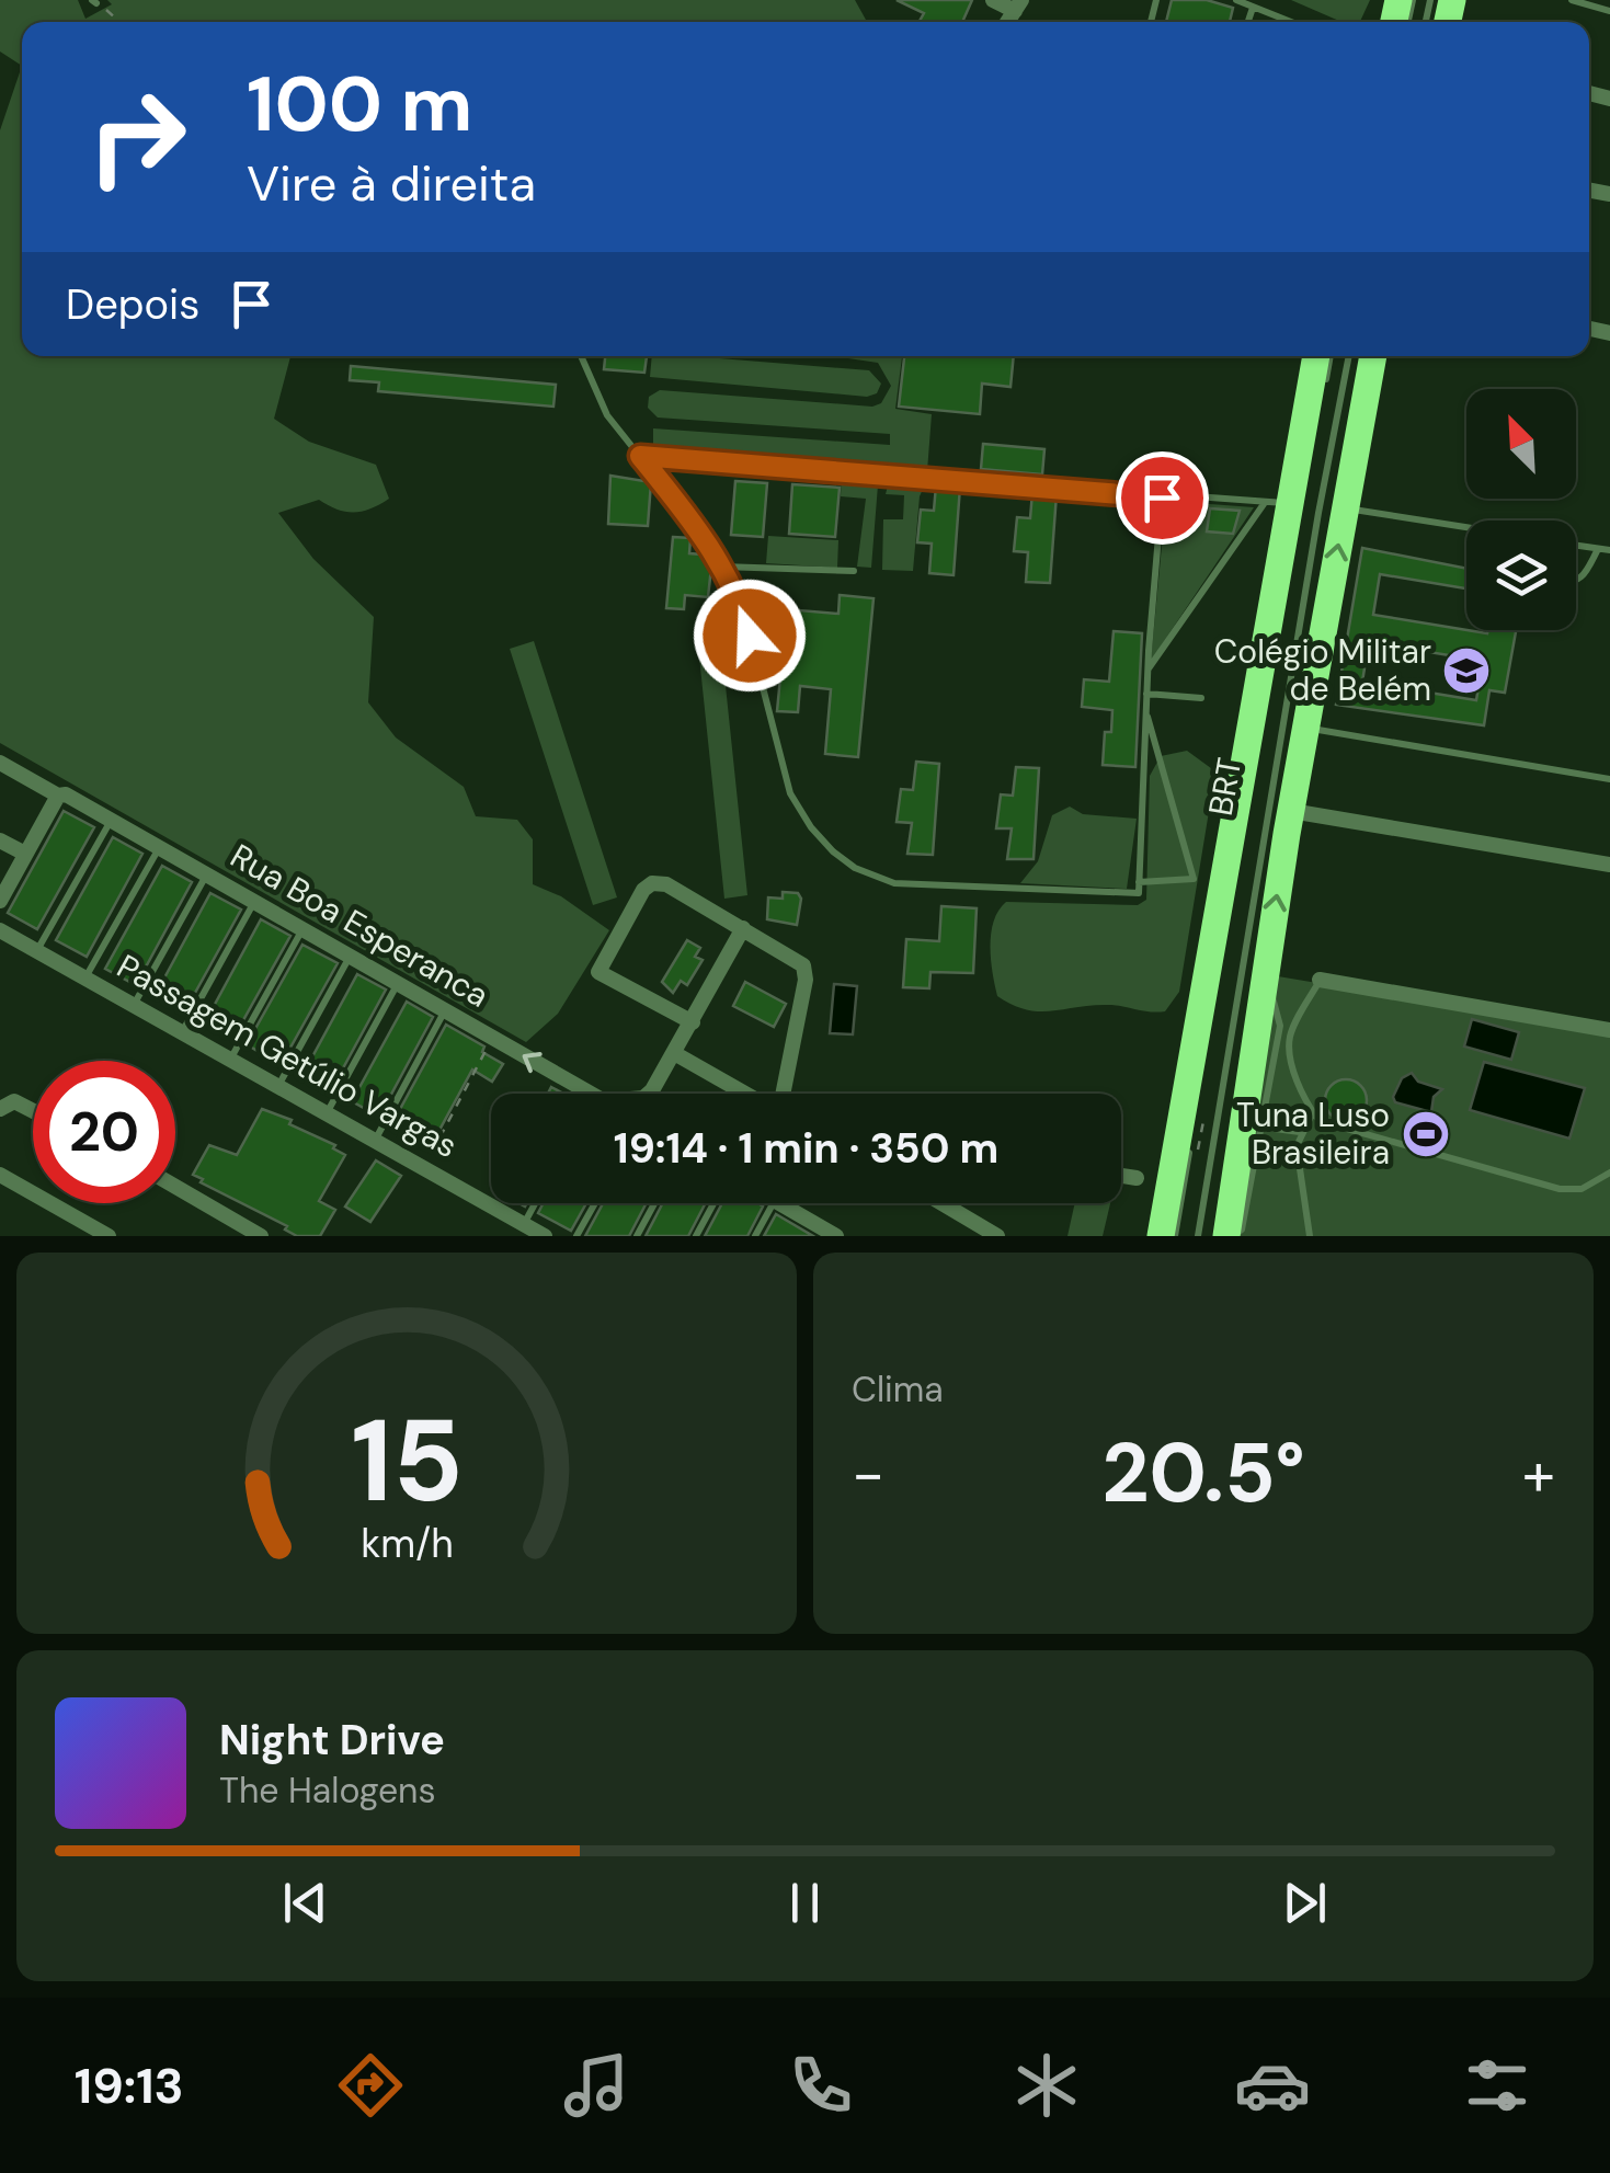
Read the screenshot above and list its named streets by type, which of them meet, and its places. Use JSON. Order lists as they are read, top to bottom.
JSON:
{
  "streets": {
    "street": ["Rua Boa Esperanca", "Passagem Getúlio Vargas"],
    "lane": ["BRT"]
  },
  "places": {
    "school or university": ["Colégio Militar de Belém"],
    "sports": ["Tuna Luso Brasileira"]
  },
  "north": "top left",
  "page": {
    "turn": ["100 m", "Vire à direita"],
    "then": "Depois",
    "limit": "20",
    "trip": "19:14 · 1 min · 350 m",
    "tile": "Clima",
    "heat": ["−", "20.5°", "+"],
    "song": ["Night Drive", "The Halogens"],
    "tabs": "19:13",
    "gauge": ["15", "km/h"]
  }
}
